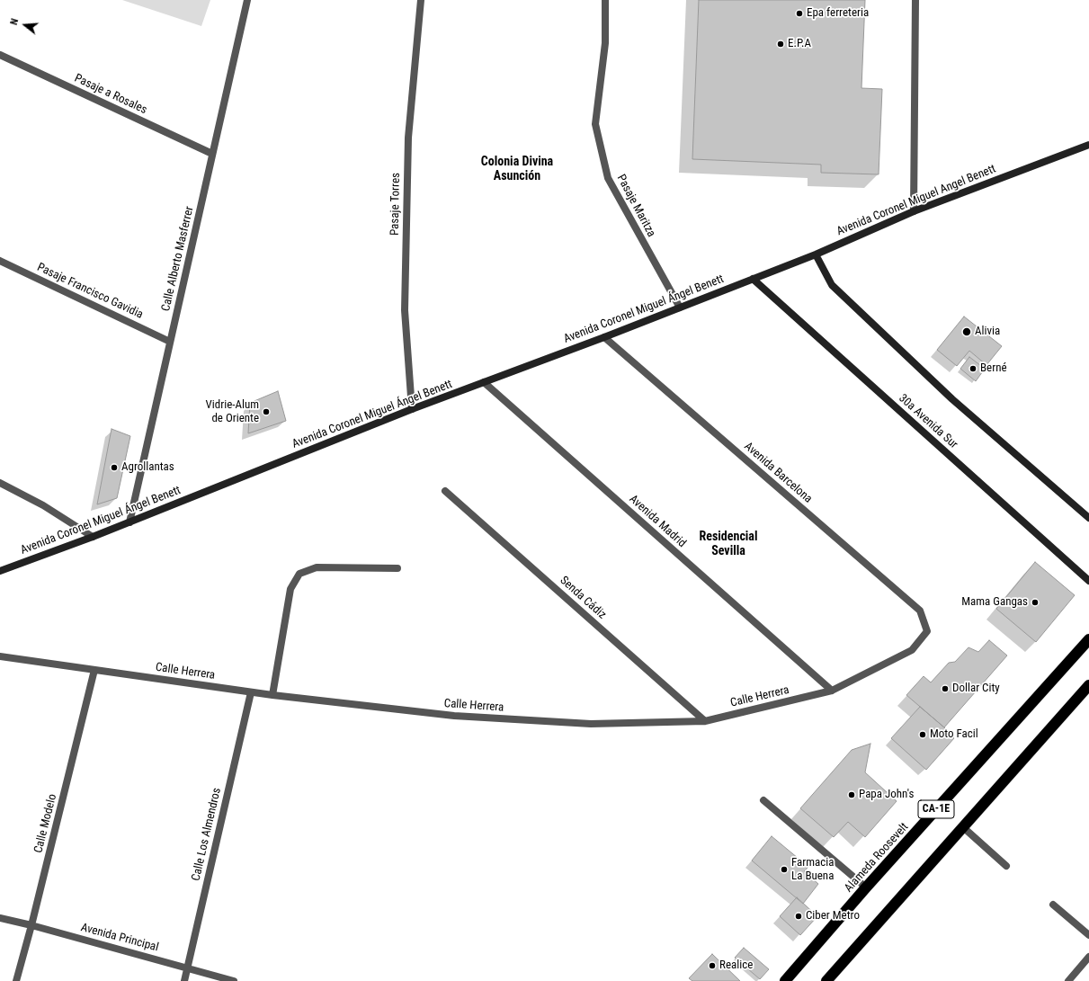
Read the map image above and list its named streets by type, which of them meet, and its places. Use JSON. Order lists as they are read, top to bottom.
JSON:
{
  "streets": {
    "highway": ["CA-1E", "Alameda Roosevelt"],
    "street": [
      "Pasaje a Rosales",
      "Avenida Coronel Miguel Angel Benett",
      "Pasaje Torres",
      "Pasaje Maritza",
      "Calle Alberto Masferrer",
      "Pasaje Francisco Gavidia",
      "Avenida Coronel Miguel Ángel Benett",
      "30a Avenida Sur",
      "Avenida Barcelona",
      "Avenida Madrid",
      "Senda Cádiz",
      "Calle Herrera",
      "Calle Modelo",
      "Calle Los Almendros",
      "Avenida Principal"
    ]
  },
  "crossings": [
    ["Pasaje a Rosales", "Calle Alberto Masferrer"],
    ["Avenida Coronel Miguel Angel Benett", "Avenida Coronel Miguel Ángel Benett"],
    ["Avenida Coronel Miguel Angel Benett", "30a Avenida Sur"],
    ["Pasaje Torres", "Avenida Coronel Miguel Ángel Benett"],
    ["Pasaje Maritza", "Avenida Coronel Miguel Ángel Benett"],
    ["Calle Alberto Masferrer", "Pasaje Francisco Gavidia"],
    ["Calle Alberto Masferrer", "Avenida Coronel Miguel Ángel Benett"],
    ["Avenida Coronel Miguel Ángel Benett", "30a Avenida Sur"],
    ["Avenida Coronel Miguel Ángel Benett", "Avenida Barcelona"],
    ["Avenida Coronel Miguel Ángel Benett", "Avenida Madrid"],
    ["Avenida Barcelona", "Calle Herrera"],
    ["Avenida Madrid", "Calle Herrera"],
    ["Senda Cádiz", "Calle Herrera"],
    ["Calle Herrera", "Calle Modelo"],
    ["Calle Herrera", "Calle Los Almendros"],
    ["Calle Modelo", "Avenida Principal"],
    ["Calle Los Almendros", "Avenida Principal"]
  ],
  "districts": ["Colonia Divina Asunción", "Residencial Sevilla"],
  "places": [
    "Epa ferreteria",
    "E.P.A",
    "Alivia",
    "Berné",
    "Vidrie-Alum de Oriente",
    "Agrollantas",
    "Mama Gangas",
    "Dollar City",
    "Moto Facil",
    "Papa John's",
    "Farmacia La Buena",
    "Ciber Metro",
    "Realice"
  ],
  "north": "left"
}
